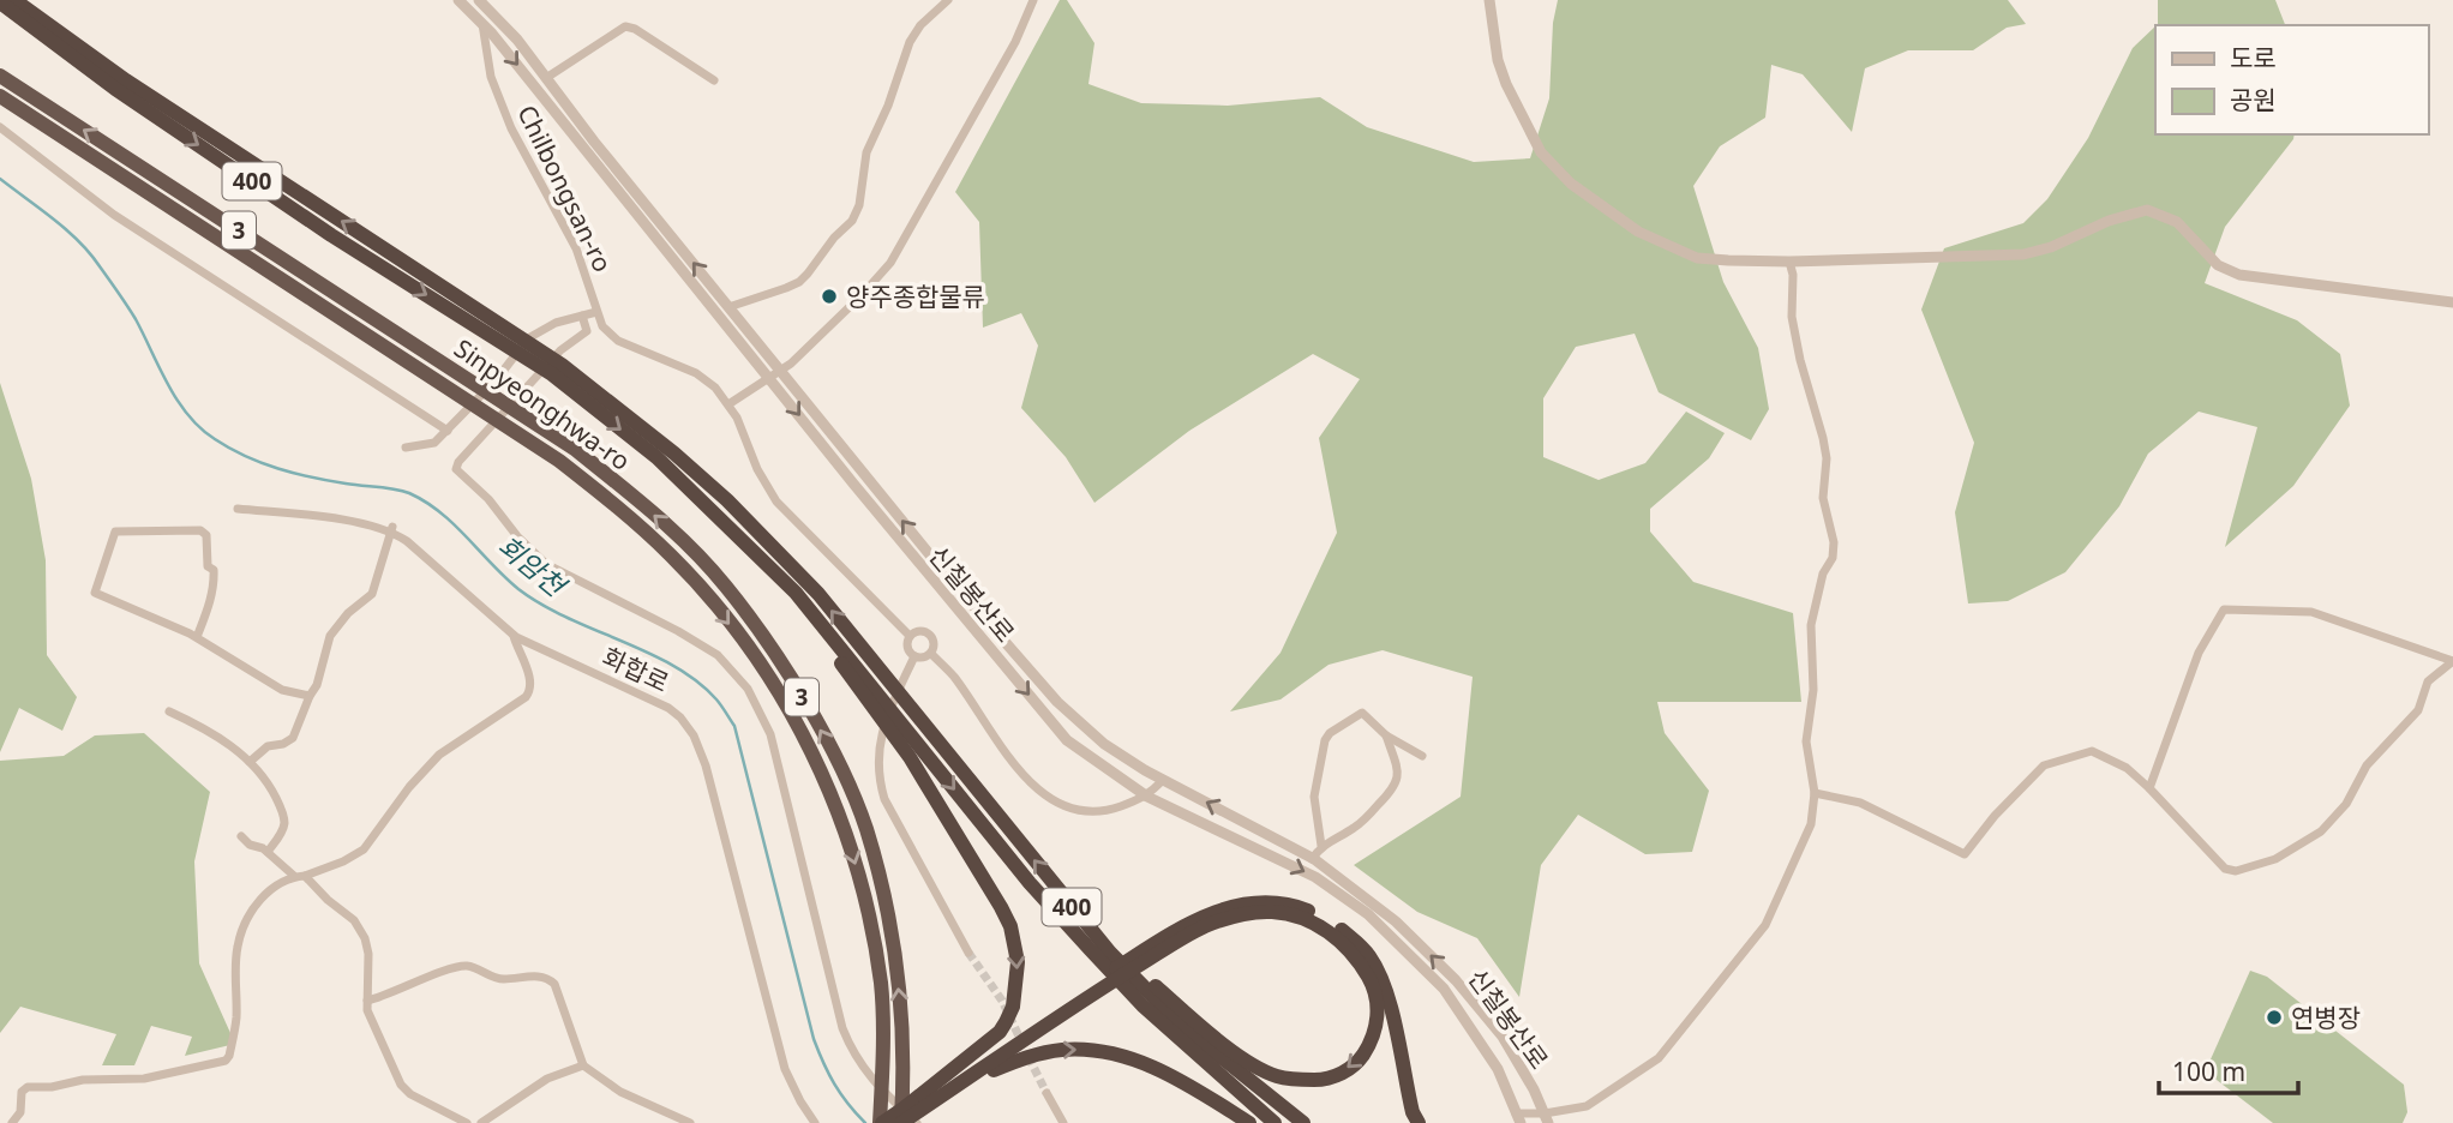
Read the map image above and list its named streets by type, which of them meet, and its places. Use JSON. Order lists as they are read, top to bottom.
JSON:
{
  "streets": {
    "highway": ["400", "3", "Sinpyeonghwa-ro"],
    "street": ["Chilbongsan-ro", "신칠봉산로", "화합로"]
  },
  "crossings": [
    ["Chilbongsan-ro", "신칠봉산로"]
  ],
  "water": ["회암천"],
  "places": ["양주종합물류", "연병장"],
  "legend": ["도로", "공원"],
  "scale_bar": "100 m"
}
